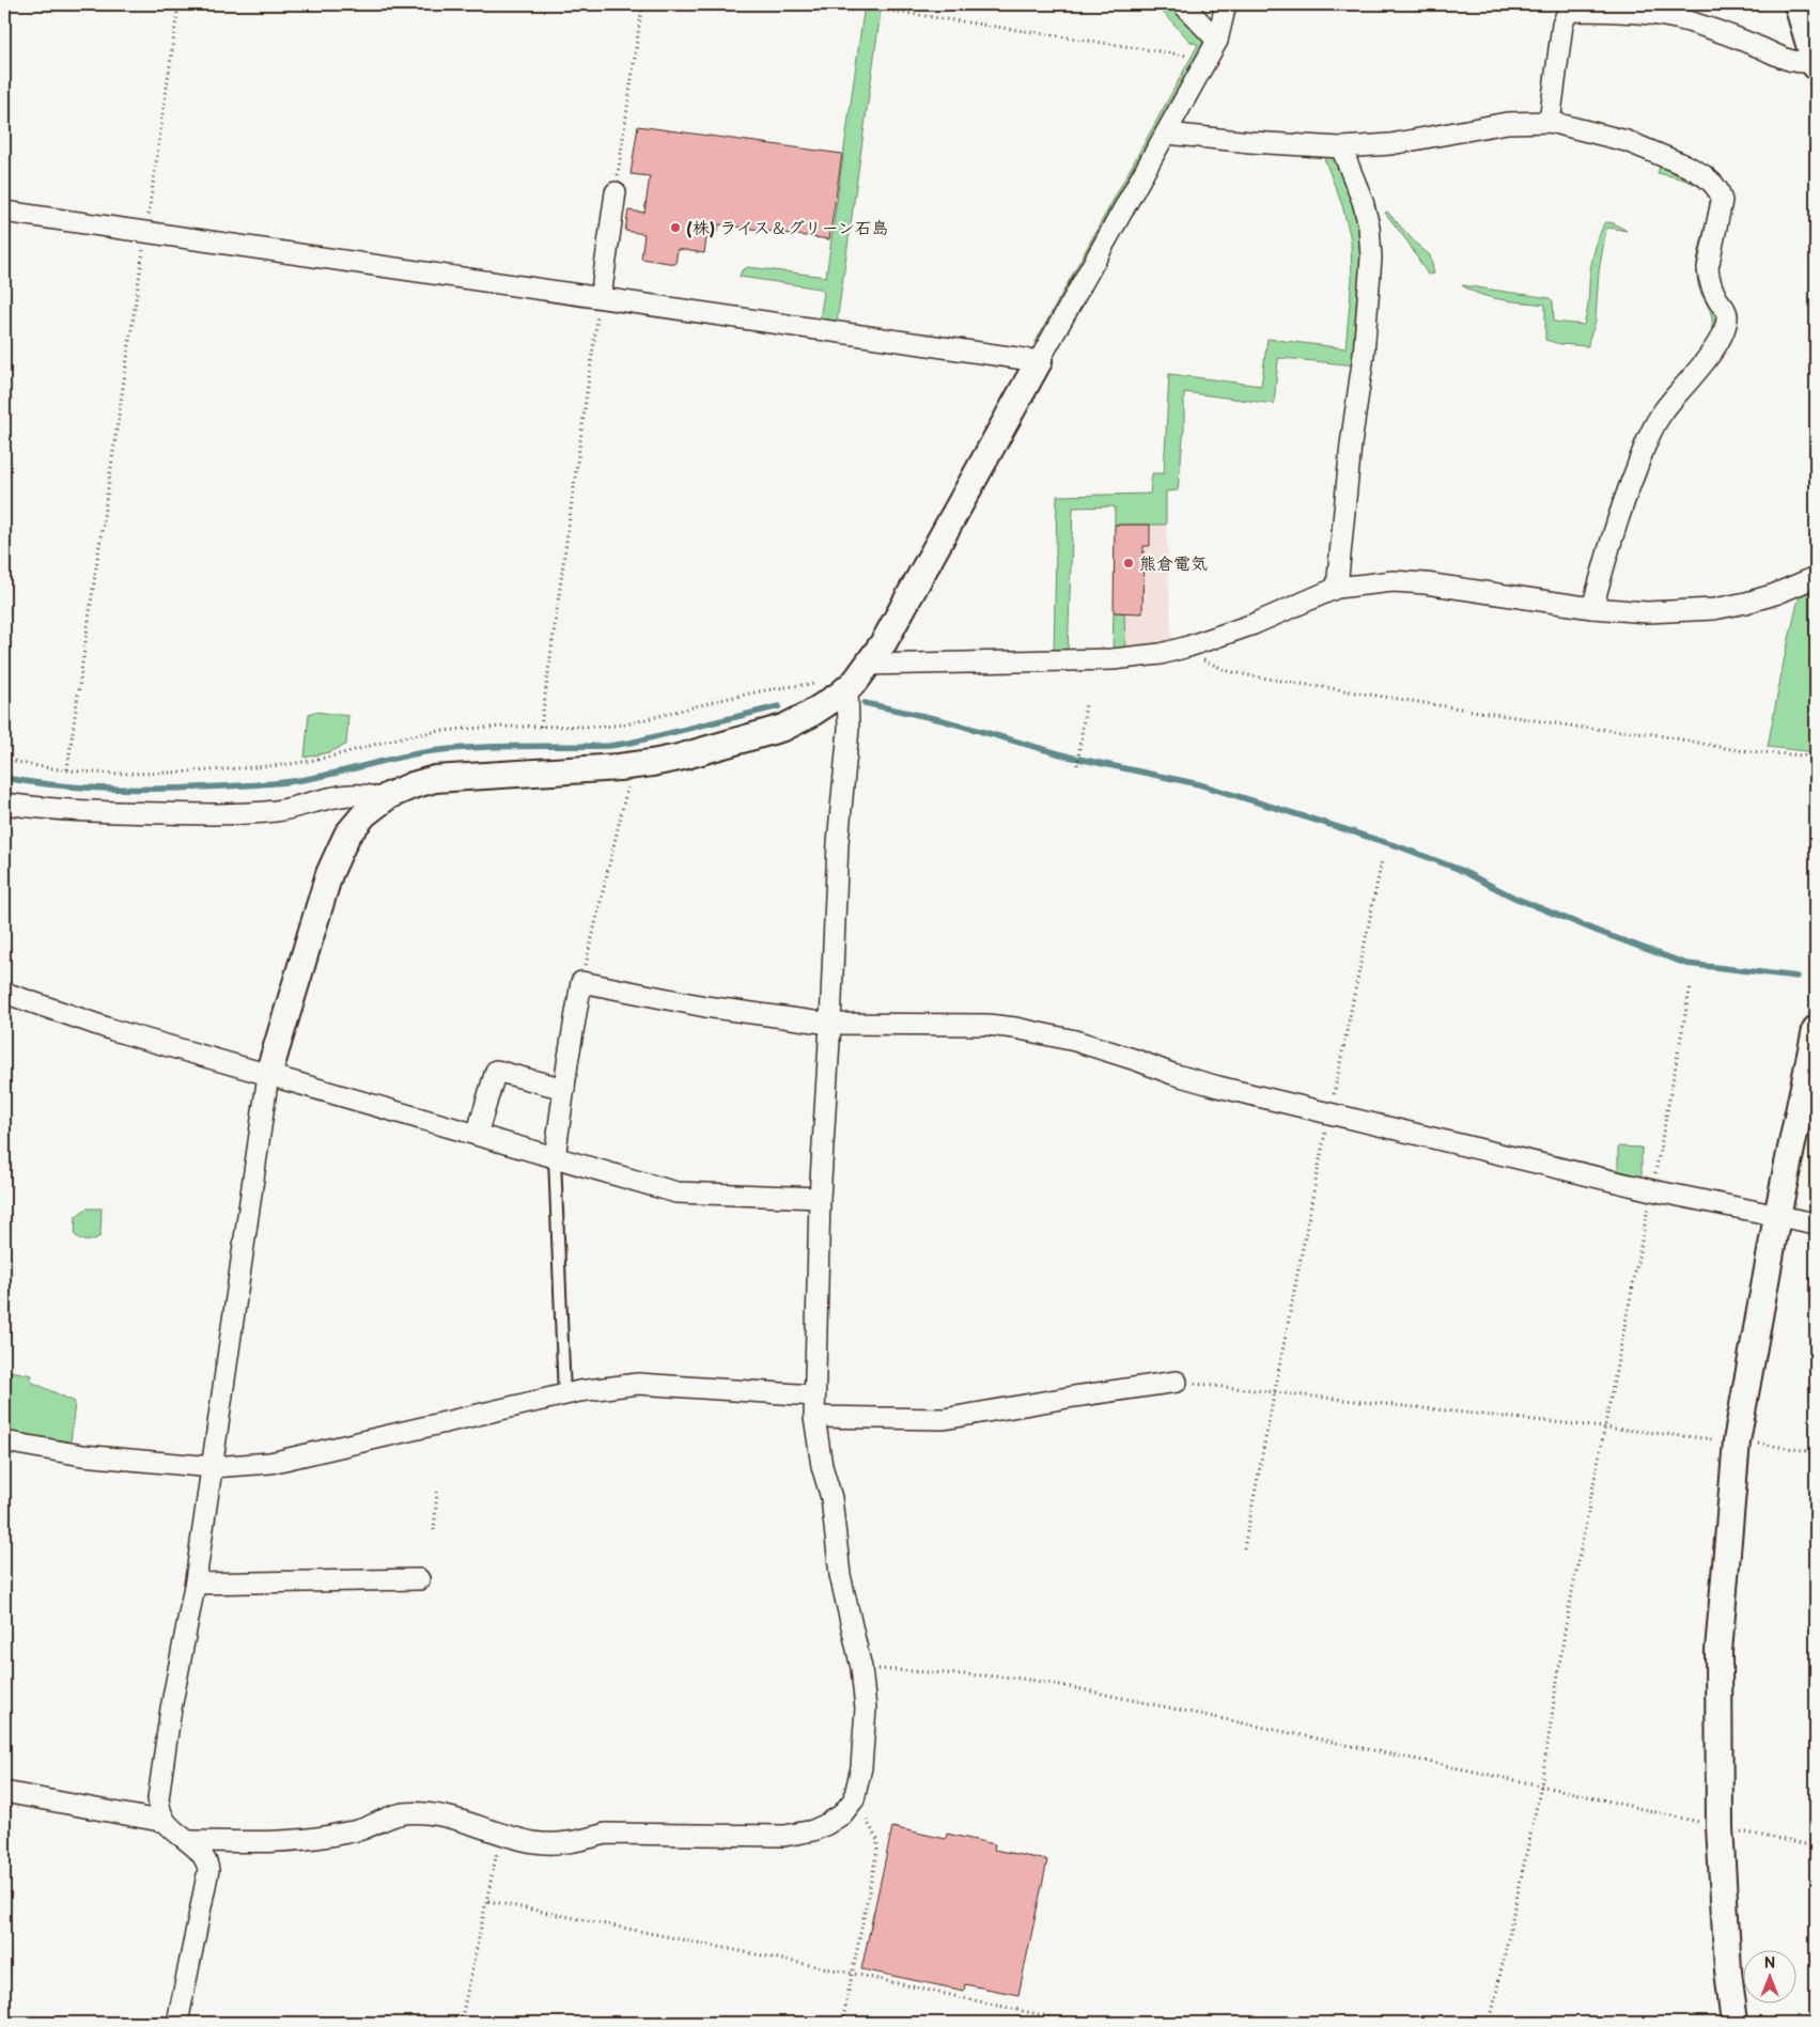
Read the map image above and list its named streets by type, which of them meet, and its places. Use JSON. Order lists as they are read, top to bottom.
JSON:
{
  "places": ["(株) ライス＆グリーン石島", "熊倉電気"],
  "north": "top"
}
